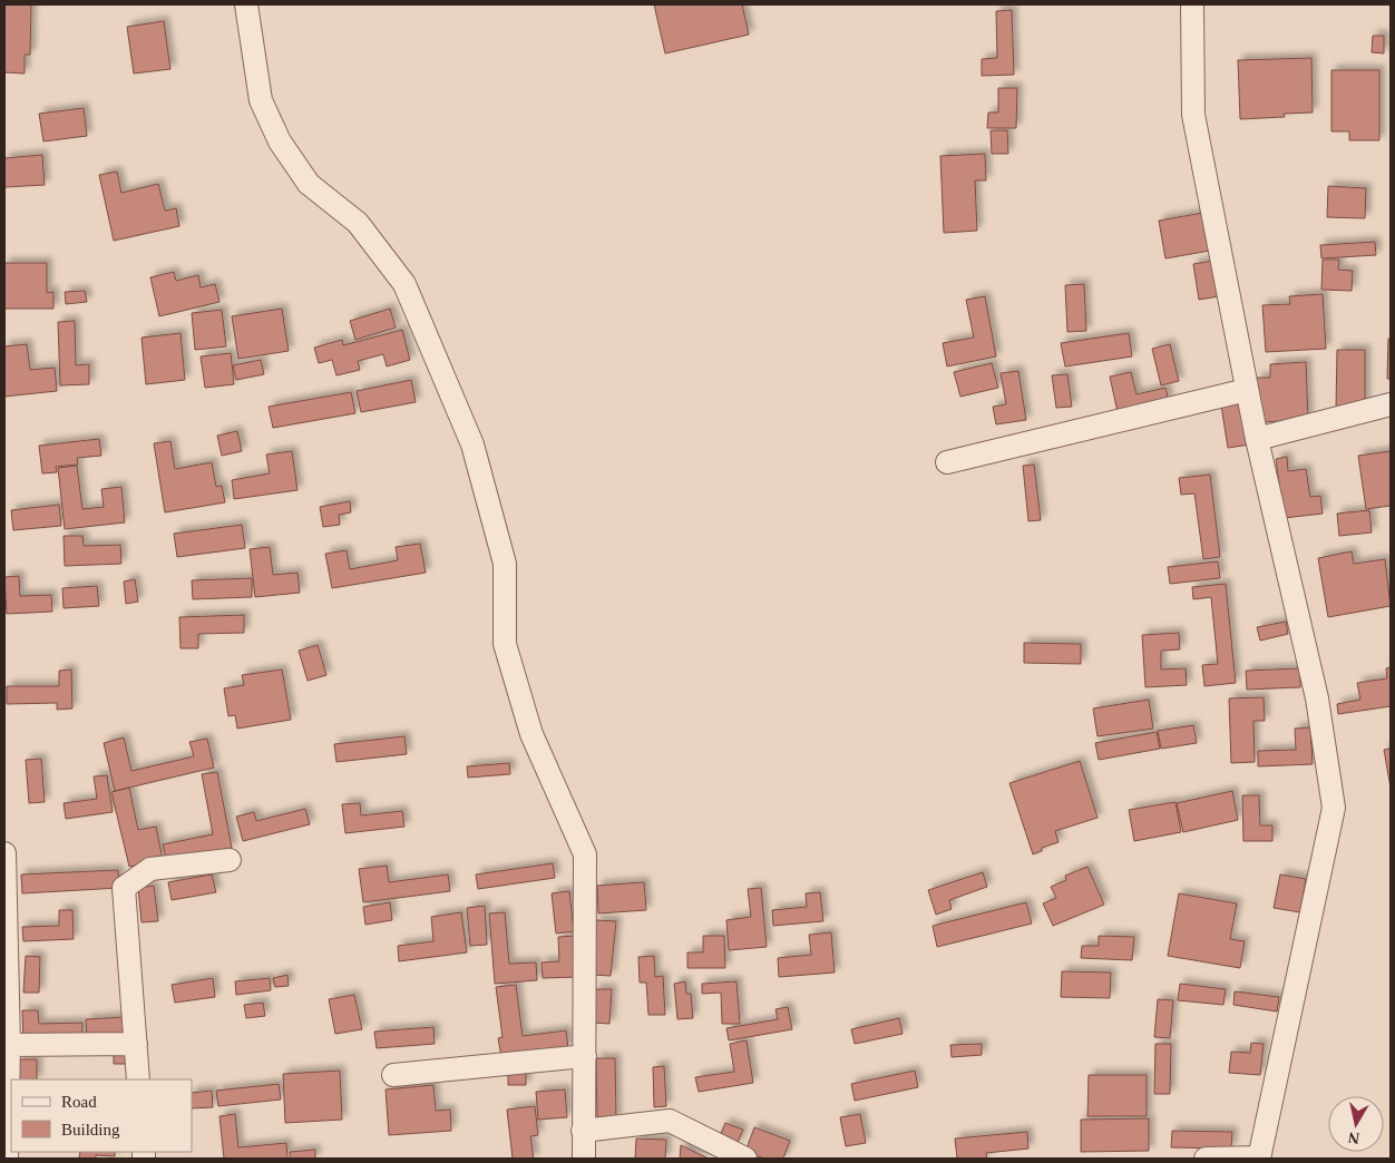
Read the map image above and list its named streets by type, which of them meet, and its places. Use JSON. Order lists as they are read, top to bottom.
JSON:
{
  "legend": ["Road", "Building"],
  "north": "bottom"
}
